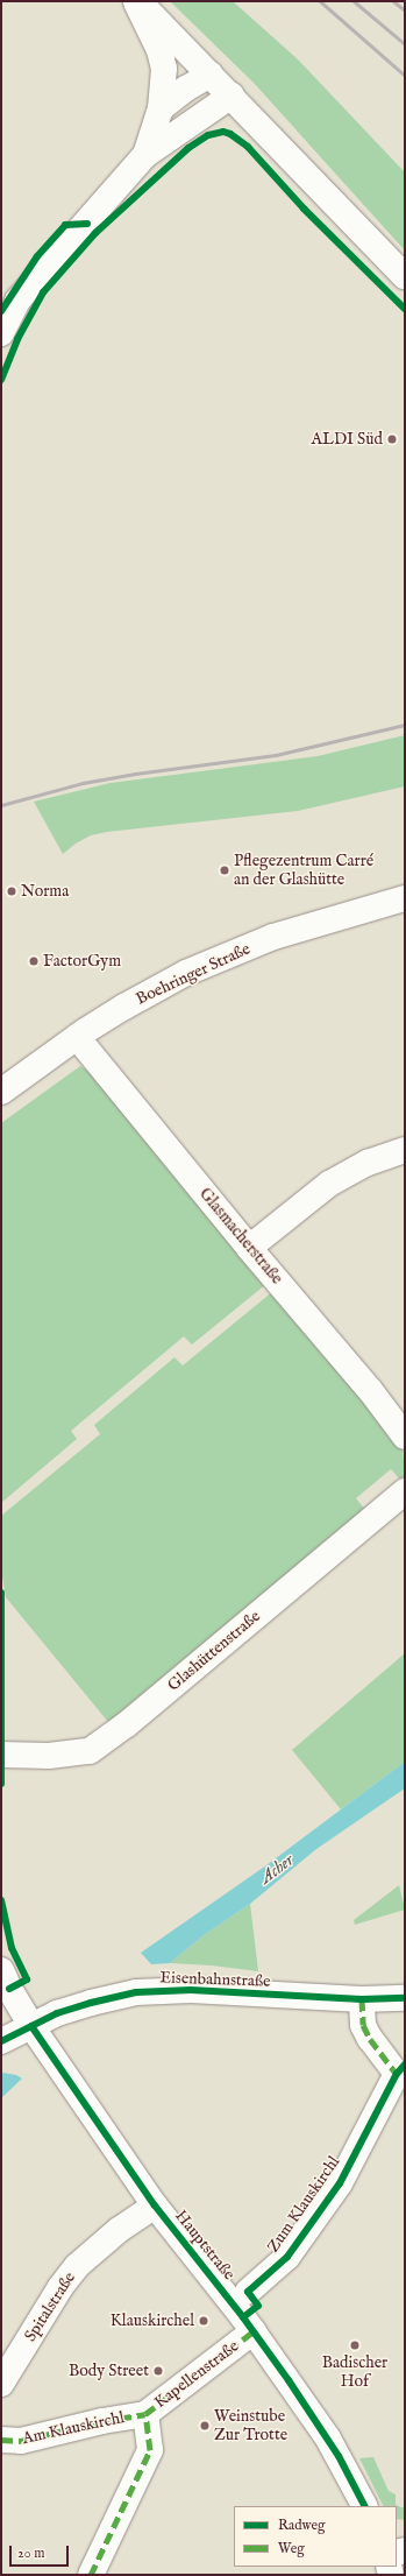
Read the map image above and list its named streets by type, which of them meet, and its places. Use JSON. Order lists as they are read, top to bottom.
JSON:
{
  "streets": {
    "street": [
      "Boehringer Straße",
      "Glasmacherstraße",
      "Glashüttenstraße",
      "Eisenbahnstraße",
      "Zum Klauskirchl",
      "Hauptstraße",
      "Spitalstraße",
      "Kapellenstraße",
      "Am Klauskirchl"
    ]
  },
  "crossings": [
    ["Boehringer Straße", "Glasmacherstraße"],
    ["Eisenbahnstraße", "Zum Klauskirchl"],
    ["Eisenbahnstraße", "Hauptstraße"],
    ["Hauptstraße", "Spitalstraße"],
    ["Hauptstraße", "Kapellenstraße"],
    ["Kapellenstraße", "Am Klauskirchl"]
  ],
  "water": ["Acher"],
  "places": [
    "ALDI Süd",
    "Pflegezentrum Carré an der Glashütte",
    "Norma",
    "FactorGym",
    "Klauskirchel",
    "Badischer Hof",
    "Body Street",
    "Weinstube Zur Trotte"
  ],
  "legend": ["Radweg", "Weg"],
  "scale_bar": "20 m"
}
